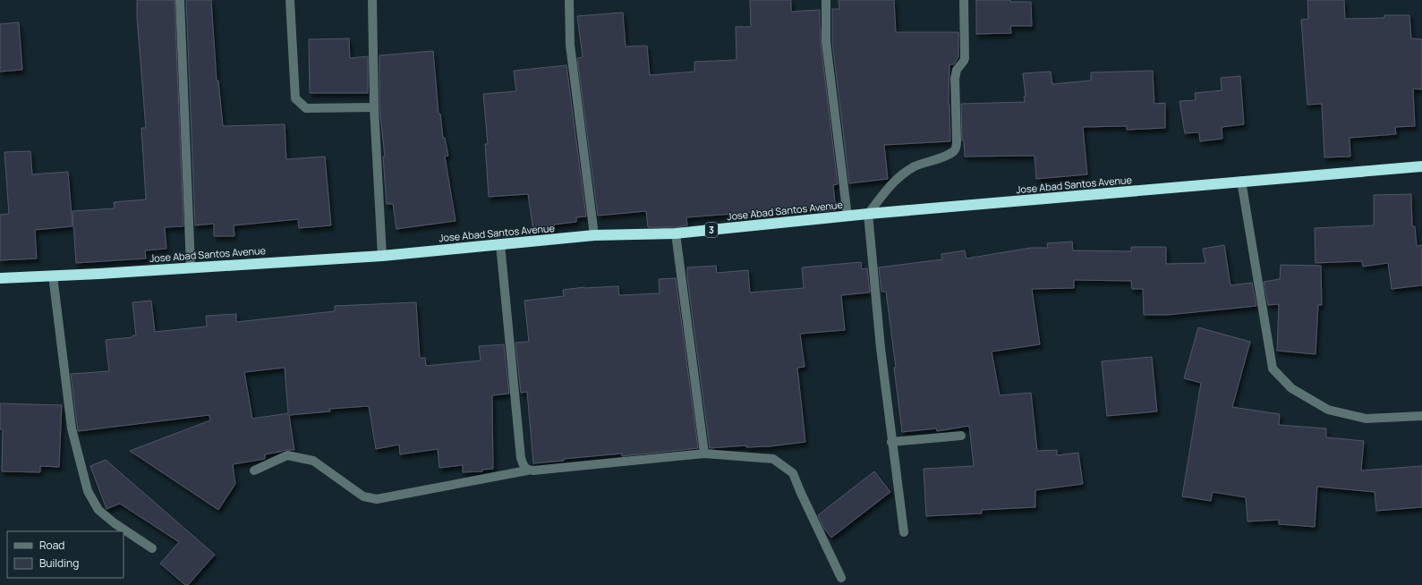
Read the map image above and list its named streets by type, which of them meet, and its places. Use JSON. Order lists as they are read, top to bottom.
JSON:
{
  "streets": {
    "highway": ["Jose Abad Santos Avenue", "3"]
  },
  "legend": ["Road", "Building"]
}
